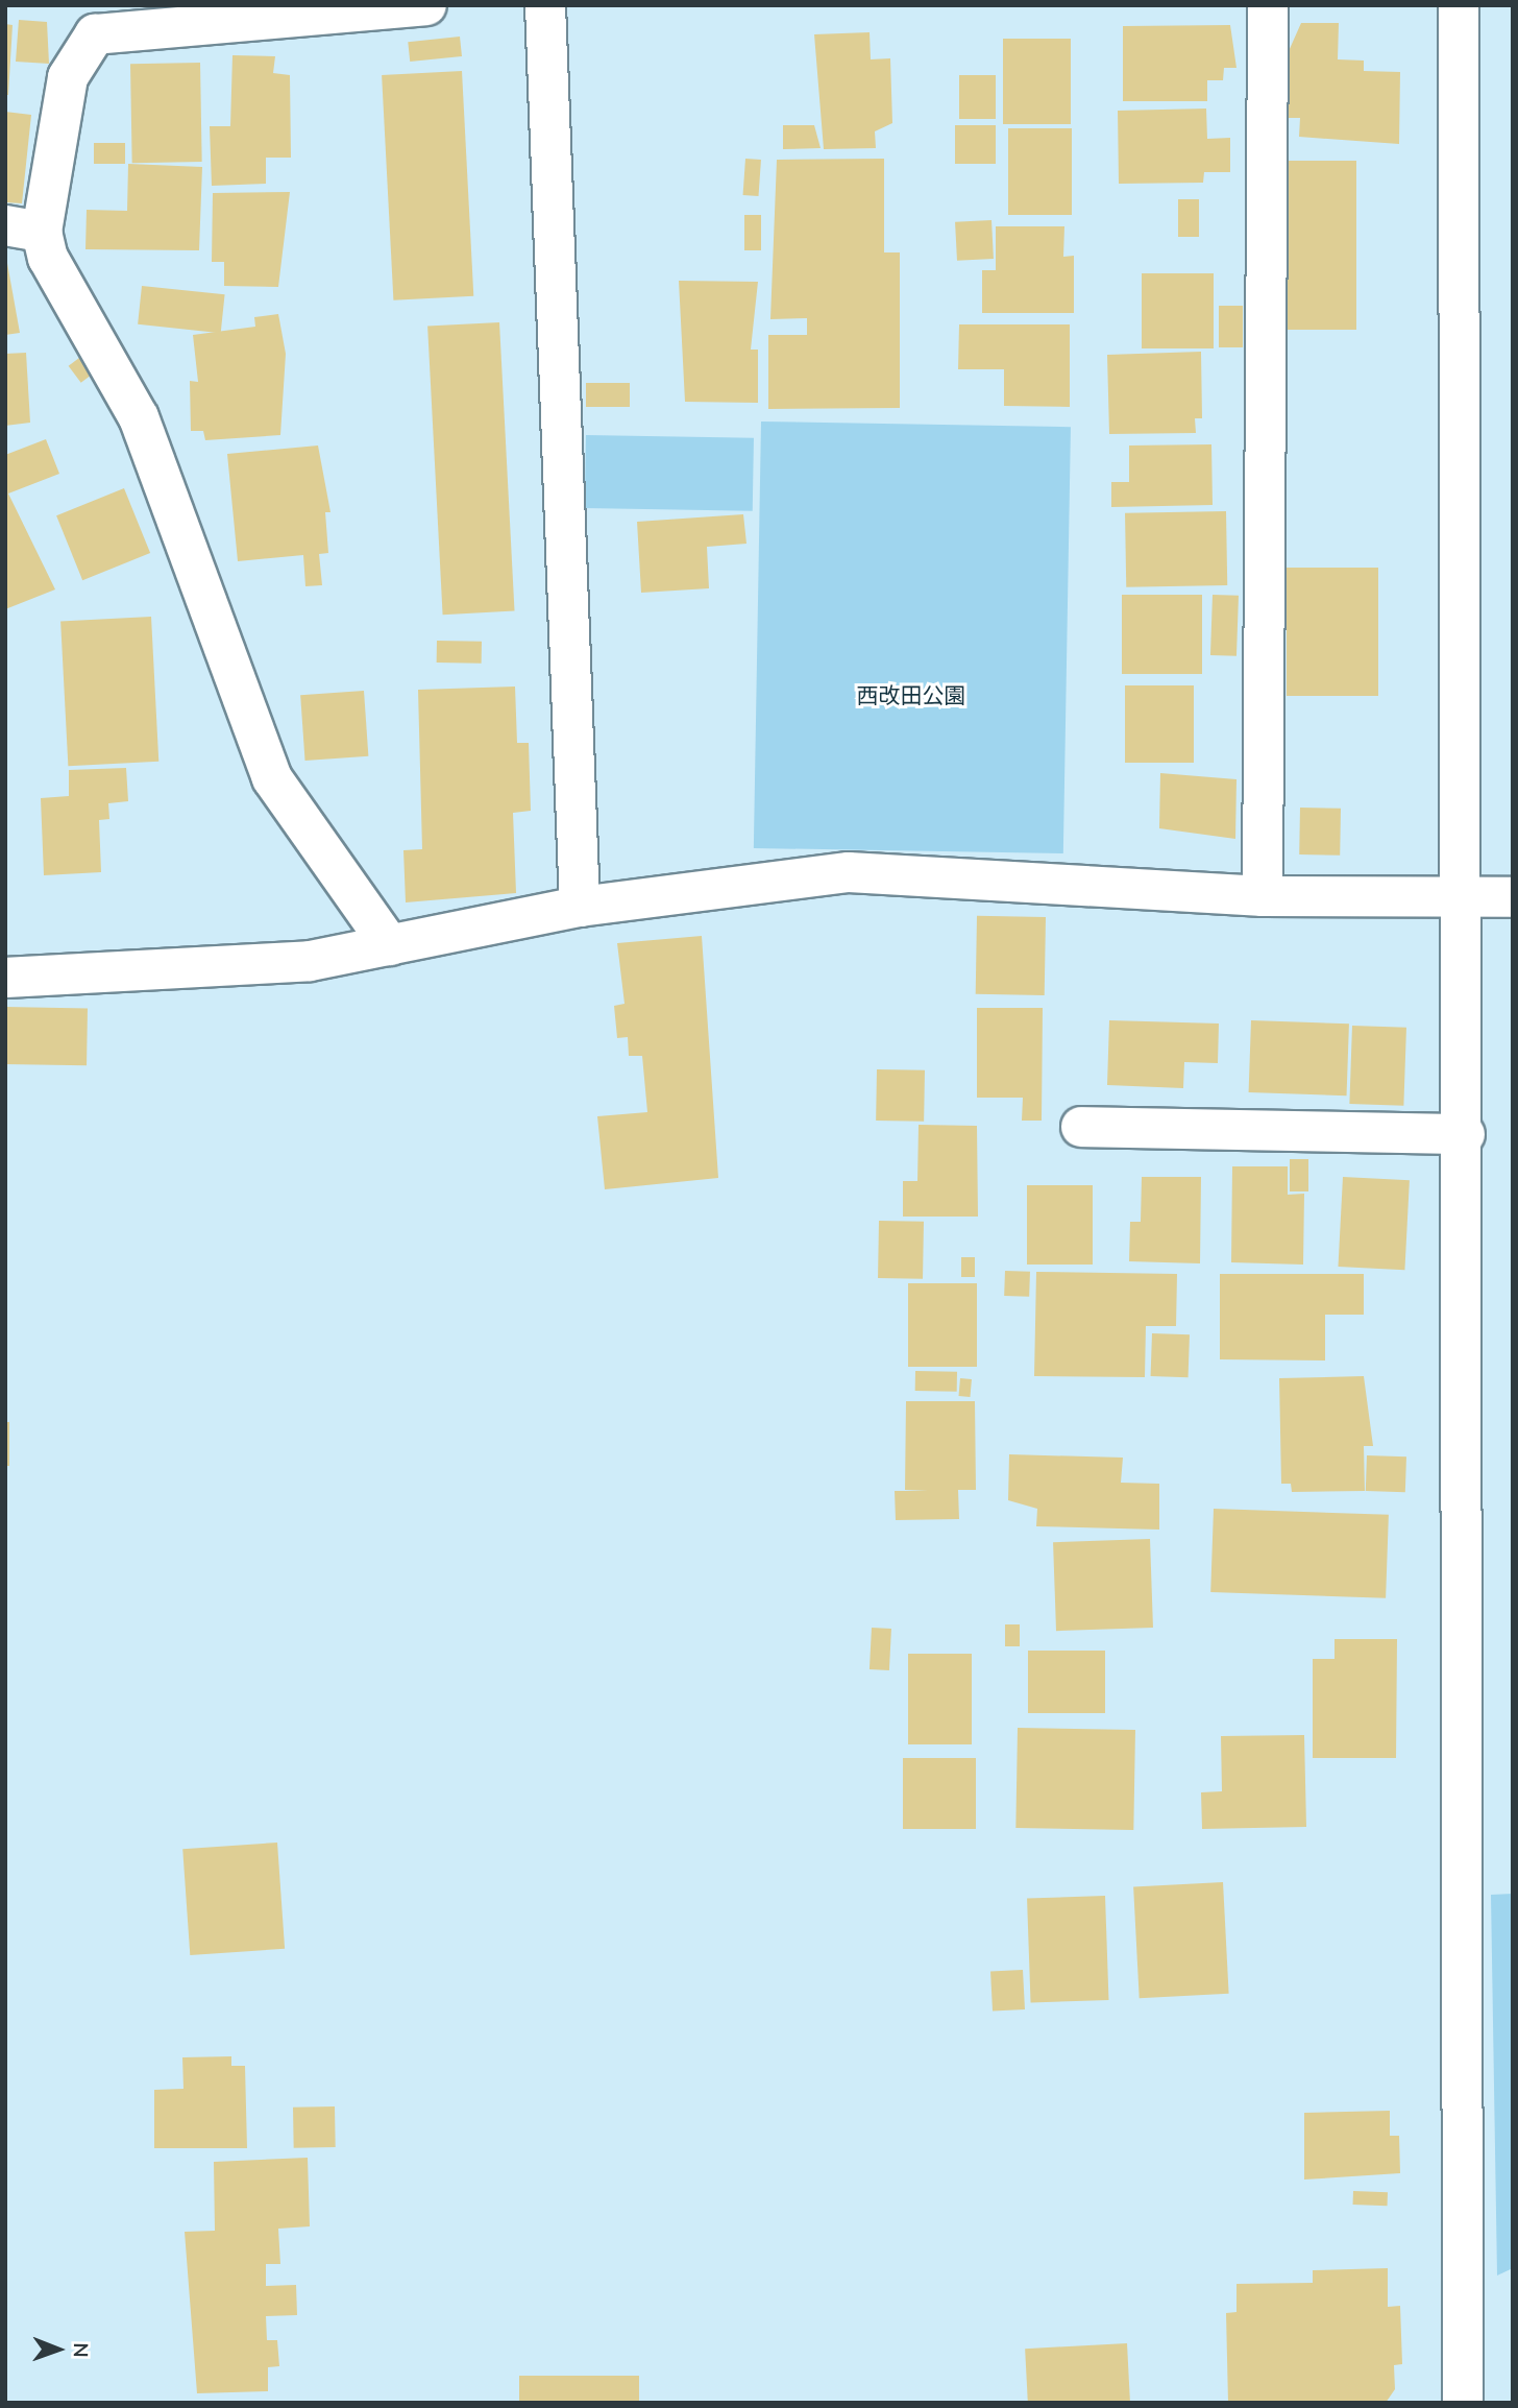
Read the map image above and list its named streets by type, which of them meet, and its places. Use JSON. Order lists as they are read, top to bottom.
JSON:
{
  "parks": ["西改田公園"],
  "north": "right"
}
